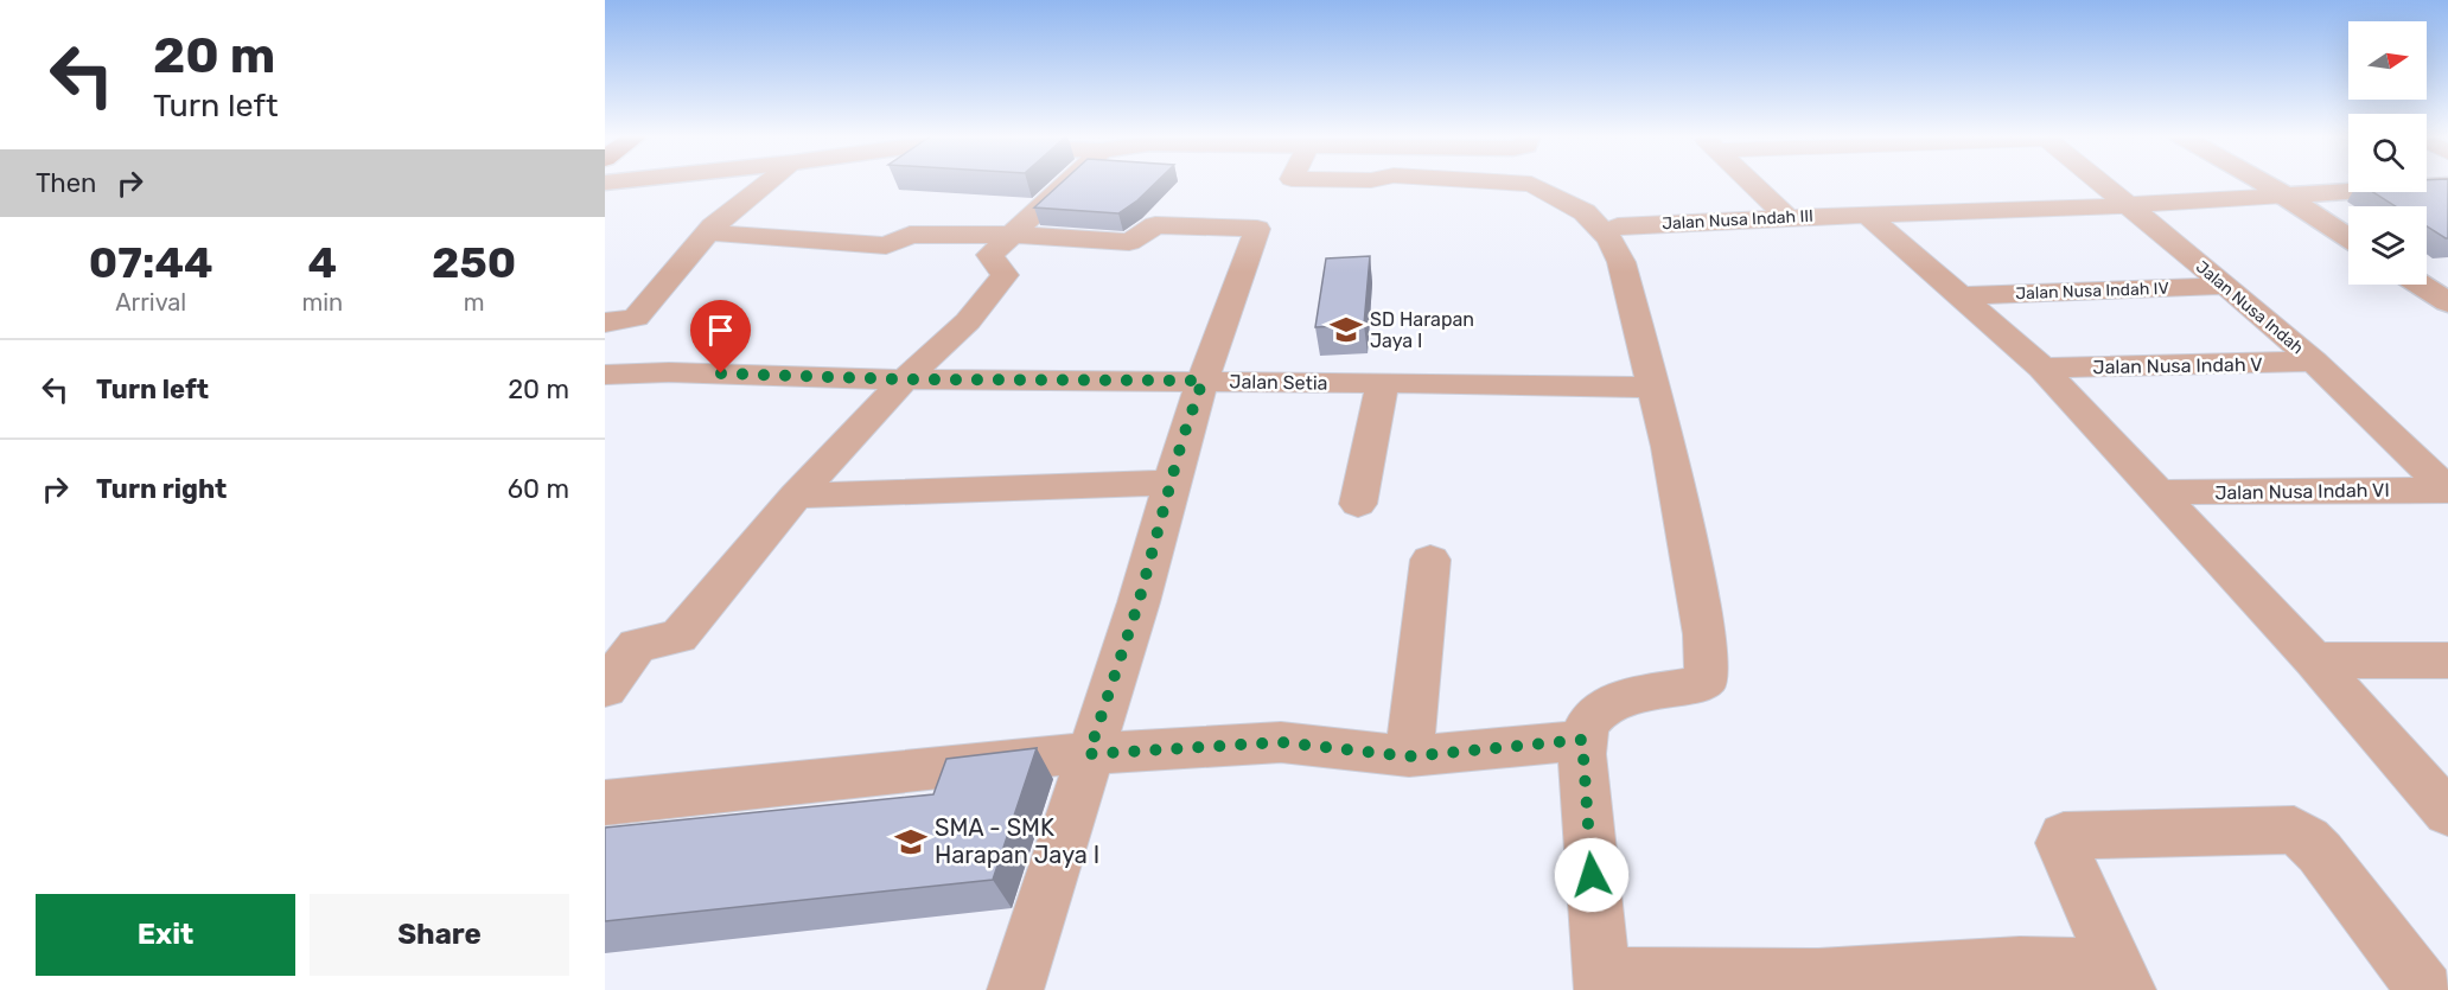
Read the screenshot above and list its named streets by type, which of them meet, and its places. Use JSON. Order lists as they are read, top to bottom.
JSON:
{
  "streets": {
    "street": [
      "Jalan Nusa Indah III",
      "Jalan Nusa Indah IV",
      "Jalan Nusa Indah",
      "Jalan Nusa Indah V",
      "Jalan Setia",
      "Jalan Nusa Indah VI"
    ]
  },
  "crossings": [
    ["Jalan Nusa Indah III", "Jalan Nusa Indah"],
    ["Jalan Nusa Indah IV", "Jalan Nusa Indah"],
    ["Jalan Nusa Indah", "Jalan Nusa Indah V"],
    ["Jalan Nusa Indah", "Jalan Nusa Indah VI"]
  ],
  "places": {
    "school or university": ["SD Harapan Jaya I", "SMA - SMK Harapan Jaya I"]
  },
  "north": "right",
  "page": {
    "turn": ["20 m", "Turn left"],
    "then": "Then",
    "eta": [
      "07:44",
      "Arrival",
      "4",
      "min",
      "250",
      "m"
    ],
    "list": [
      {
        "name": "Turn left",
        "value": "20 m"
      },
      {
        "name": "Turn right",
        "value": "60 m"
      }
    ],
    "buttons": ["Exit", "Share"]
  }
}
